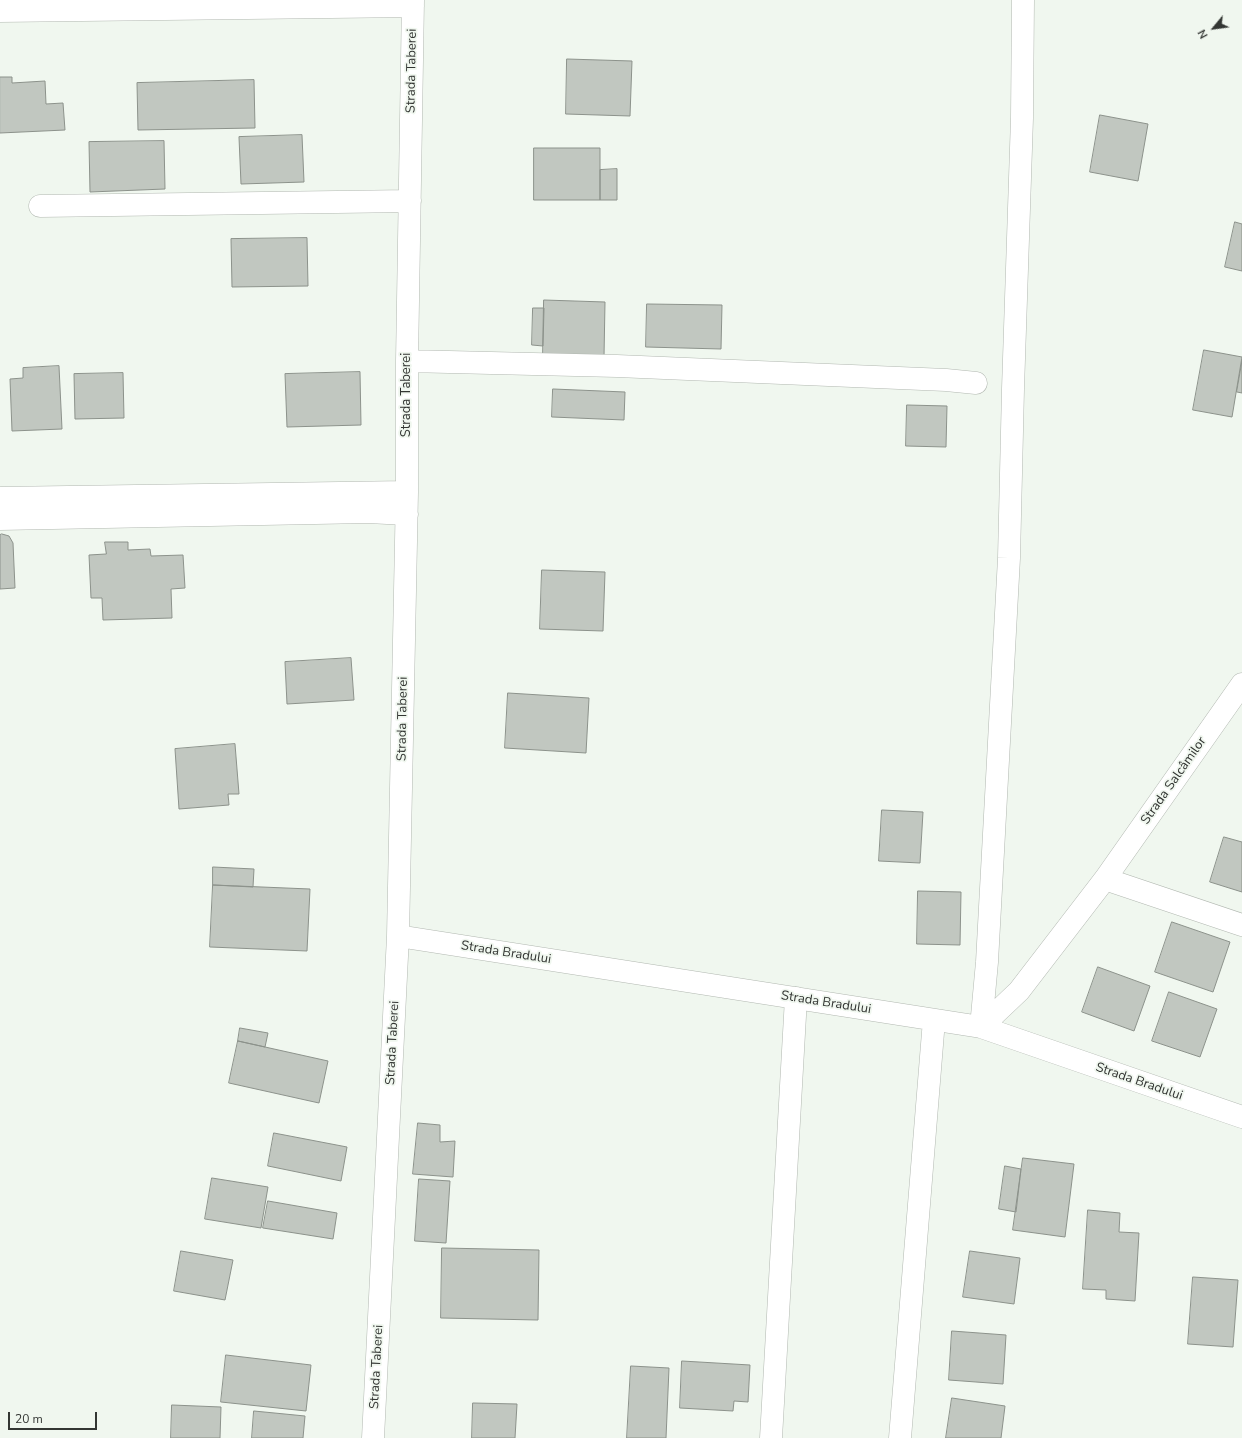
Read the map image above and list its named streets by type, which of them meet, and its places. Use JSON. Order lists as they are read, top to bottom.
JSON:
{
  "streets": {
    "street": ["Strada Taberei", "Strada Salcâmilor", "Strada Bradului"]
  },
  "crossings": [
    ["Strada Taberei", "Strada Bradului"],
    ["Strada Salcâmilor", "Strada Bradului"]
  ],
  "scale_bar": "20 m",
  "north": "bottom left"
}
